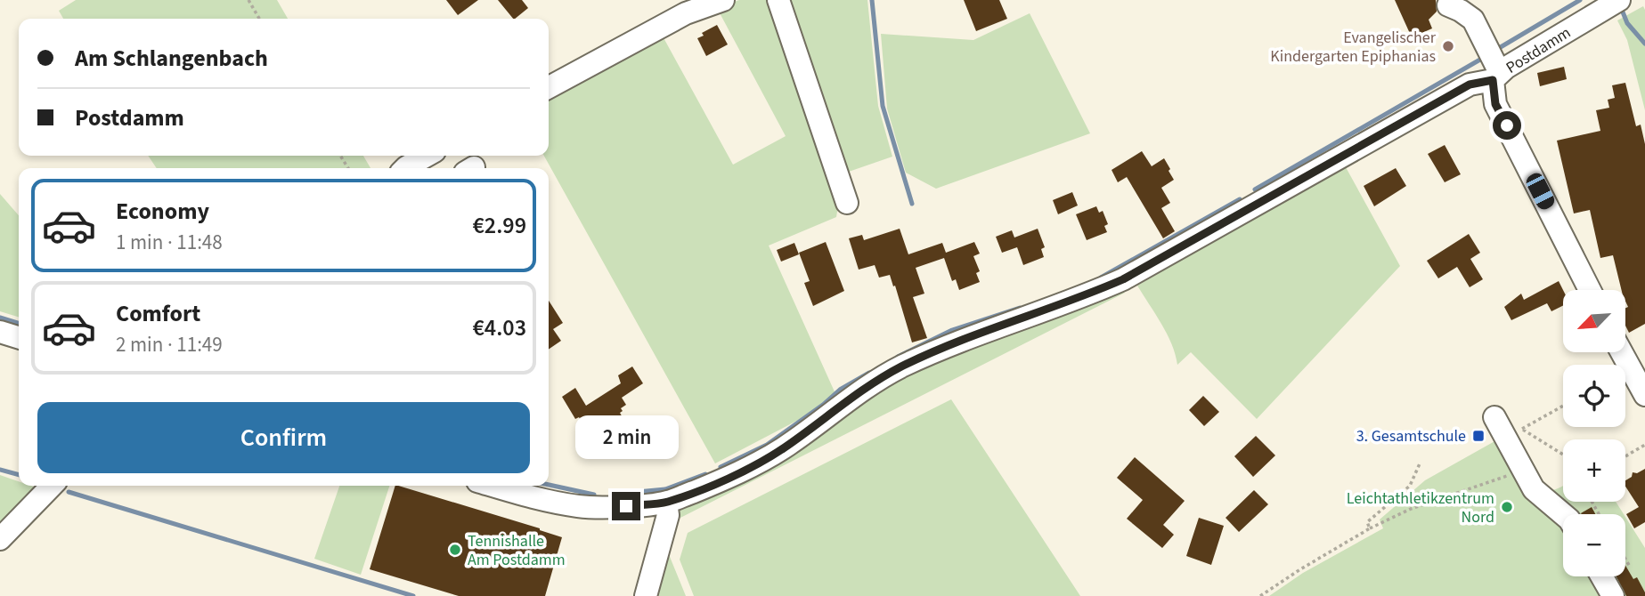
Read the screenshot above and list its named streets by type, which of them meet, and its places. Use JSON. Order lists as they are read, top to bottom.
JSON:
{
  "streets": {
    "street": ["Postdamm"]
  },
  "places": {
    "other": ["Evangelischer Kindergarten Epiphanias", "Leichtathletikzentrum Nord", "Tennishalle Am Postdamm"],
    "transit": ["3. Gesamtschule"]
  },
  "north": "bottom left",
  "page": {
    "banner": ["Am Schlangenbach", "Postdamm"],
    "list": [
      {
        "name": "Economy",
        "note": "1 min · 11:48",
        "value": "€2.99"
      },
      {
        "name": "Comfort",
        "note": "2 min · 11:49",
        "value": "€4.03"
      }
    ],
    "map_buttons": ["+", "−"],
    "buttons": "Confirm",
    "bubble": "2 min"
  }
}
